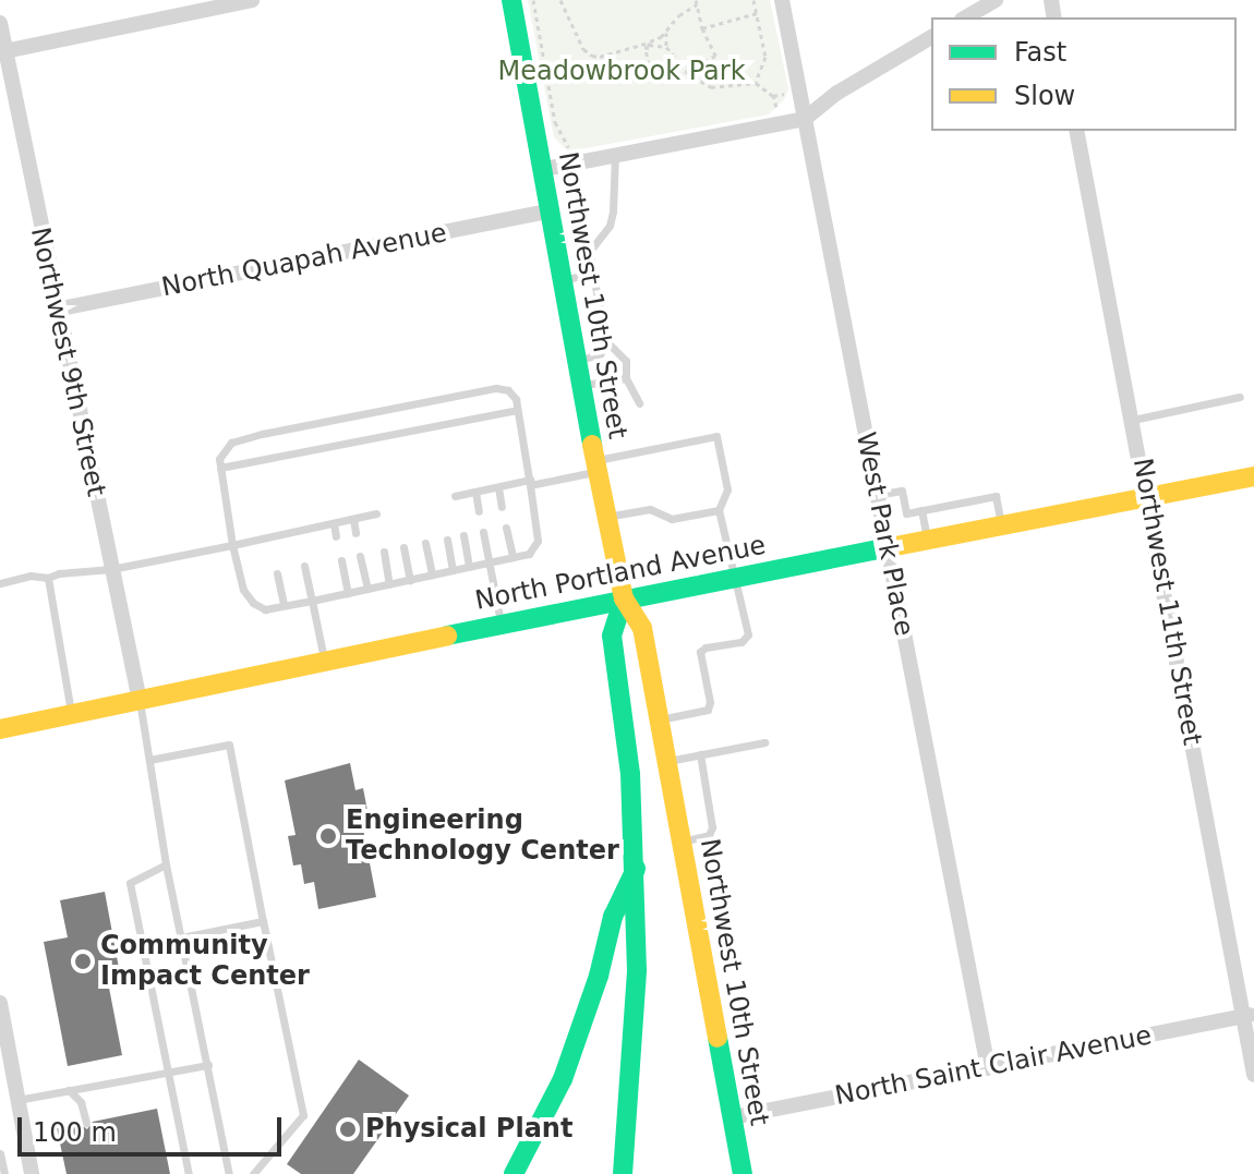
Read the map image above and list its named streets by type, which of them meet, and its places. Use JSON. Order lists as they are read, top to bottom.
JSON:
{
  "streets": {
    "main road": ["Northwest 10th Street", "North Portland Avenue"],
    "street": [
      "North Quapah Avenue",
      "Northwest 9th Street",
      "West Park Place",
      "Northwest 11th Street",
      "North Saint Clair Avenue"
    ]
  },
  "crossings": [
    ["North Quapah Avenue", "Northwest 10th Street"],
    ["North Quapah Avenue", "Northwest 9th Street"],
    ["Northwest 10th Street", "North Portland Avenue"],
    ["Northwest 10th Street", "North Saint Clair Avenue"],
    ["Northwest 9th Street", "North Portland Avenue"],
    ["West Park Place", "North Portland Avenue"],
    ["West Park Place", "North Saint Clair Avenue"],
    ["North Portland Avenue", "Northwest 11th Street"],
    ["Northwest 11th Street", "North Saint Clair Avenue"]
  ],
  "parks": ["Meadowbrook Park"],
  "places": ["Engineering Technology Center", "Community Impact Center", "Physical Plant"],
  "legend": ["Fast", "Slow"],
  "scale_bar": "100 m"
}
